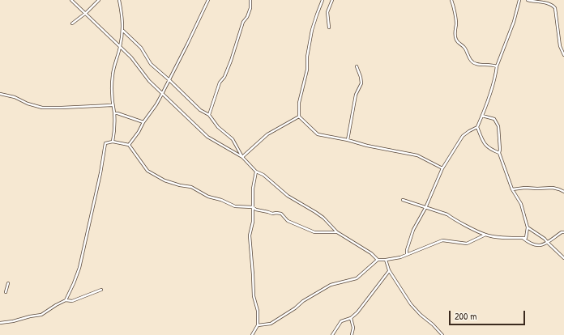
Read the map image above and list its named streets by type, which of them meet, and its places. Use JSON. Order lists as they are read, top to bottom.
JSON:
{
  "scale_bar": "200 m"
}
